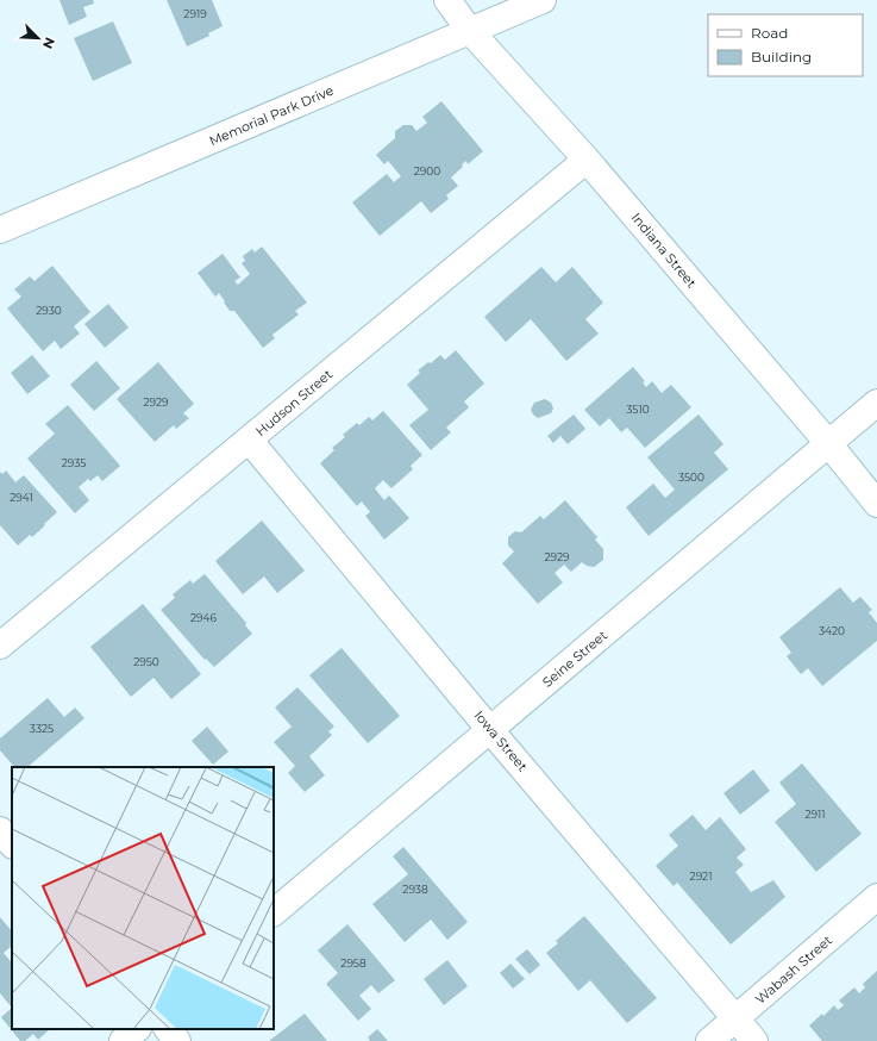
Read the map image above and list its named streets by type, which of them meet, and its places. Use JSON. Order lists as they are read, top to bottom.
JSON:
{
  "streets": {
    "street": [
      "Memorial Park Drive",
      "Indiana Street",
      "Hudson Street",
      "Seine Street",
      "Iowa Street",
      "Wabash Street"
    ]
  },
  "crossings": [
    ["Memorial Park Drive", "Indiana Street"],
    ["Indiana Street", "Hudson Street"],
    ["Indiana Street", "Seine Street"],
    ["Hudson Street", "Iowa Street"],
    ["Seine Street", "Iowa Street"],
    ["Iowa Street", "Wabash Street"]
  ],
  "house_numbers": [
    "2919",
    "2900",
    "2930",
    "2929",
    "3510",
    "2935",
    "3500",
    "2941",
    "2929",
    "2946",
    "3420",
    "2950",
    "3325",
    "2911",
    "2921",
    "2938",
    "2958"
  ],
  "legend": ["Road", "Building"],
  "north": "bottom right"
}
